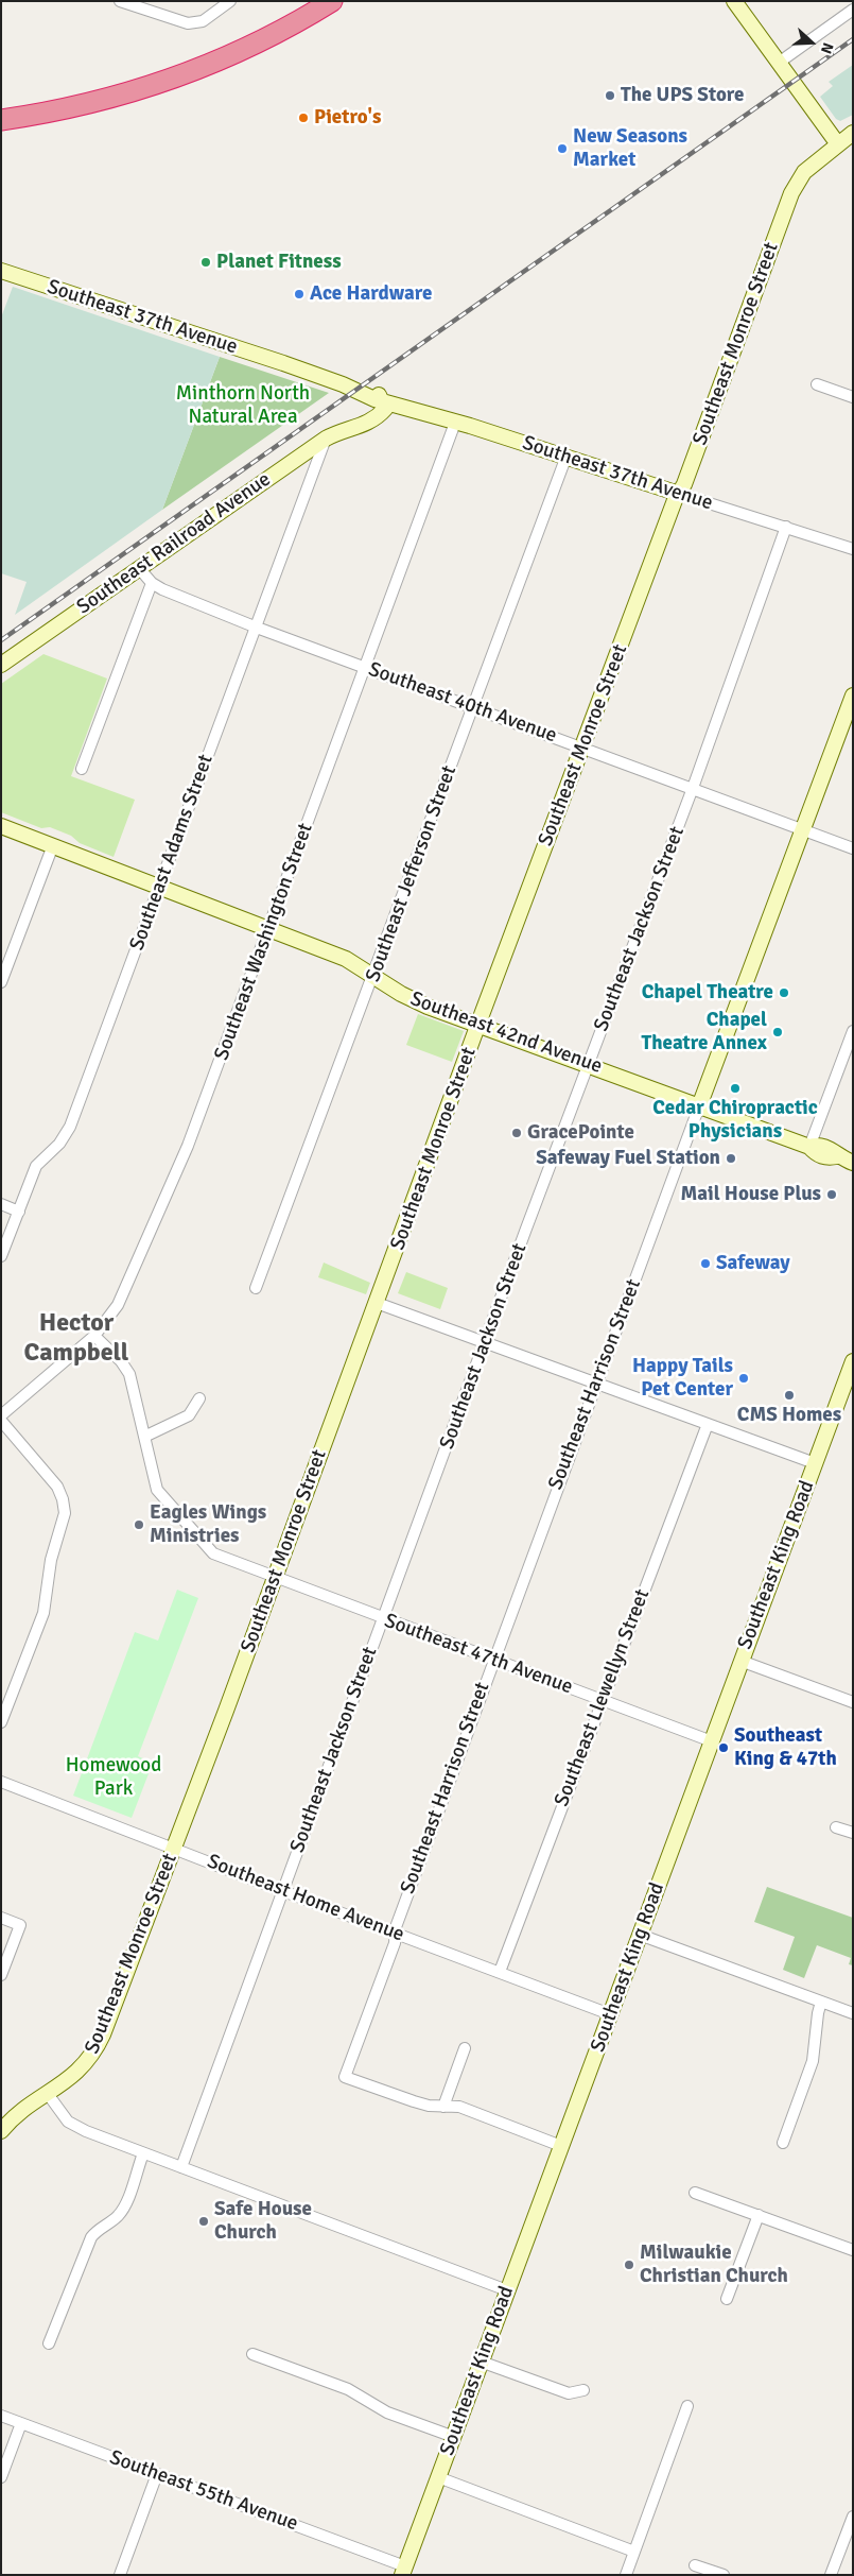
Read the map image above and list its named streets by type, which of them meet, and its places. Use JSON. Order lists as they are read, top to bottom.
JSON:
{
  "streets": {
    "street": [
      "Southeast 37th Avenue",
      "Southeast Monroe Street",
      "Southeast Railroad Avenue",
      "Southeast 40th Avenue",
      "Southeast Adams Street",
      "Southeast Jefferson Street",
      "Southeast Jackson Street",
      "Southeast Washington Street",
      "Southeast 42nd Avenue",
      "Southeast Harrison Street",
      "Southeast King Road",
      "Southeast 47th Avenue",
      "Southeast Llewellyn Street",
      "Southeast Home Avenue",
      "Southeast 55th Avenue"
    ]
  },
  "crossings": [
    ["Southeast 37th Avenue", "Southeast Monroe Street"],
    ["Southeast 37th Avenue", "Southeast Railroad Avenue"],
    ["Southeast 37th Avenue", "Southeast Jefferson Street"],
    ["Southeast 37th Avenue", "Southeast Jackson Street"],
    ["Southeast 37th Avenue", "Southeast Washington Street"],
    ["Southeast Monroe Street", "Southeast 40th Avenue"],
    ["Southeast Monroe Street", "Southeast 42nd Avenue"],
    ["Southeast Monroe Street", "Southeast 47th Avenue"],
    ["Southeast Monroe Street", "Southeast Home Avenue"],
    ["Southeast Railroad Avenue", "Southeast 40th Avenue"],
    ["Southeast Railroad Avenue", "Southeast Adams Street"],
    ["Southeast 40th Avenue", "Southeast Adams Street"],
    ["Southeast 40th Avenue", "Southeast Jefferson Street"],
    ["Southeast 40th Avenue", "Southeast Jackson Street"],
    ["Southeast 40th Avenue", "Southeast Washington Street"],
    ["Southeast 40th Avenue", "Southeast Harrison Street"],
    ["Southeast Adams Street", "Southeast 42nd Avenue"],
    ["Southeast Jefferson Street", "Southeast 42nd Avenue"],
    ["Southeast Jackson Street", "Southeast 42nd Avenue"],
    ["Southeast Jackson Street", "Southeast 47th Avenue"],
    ["Southeast Jackson Street", "Southeast Home Avenue"],
    ["Southeast Washington Street", "Southeast 42nd Avenue"],
    ["Southeast Washington Street", "Southeast 47th Avenue"],
    ["Southeast 42nd Avenue", "Southeast Harrison Street"],
    ["Southeast Harrison Street", "Southeast 47th Avenue"],
    ["Southeast Harrison Street", "Southeast Home Avenue"],
    ["Southeast King Road", "Southeast 47th Avenue"],
    ["Southeast King Road", "Southeast Home Avenue"],
    ["Southeast King Road", "Southeast 55th Avenue"],
    ["Southeast 47th Avenue", "Southeast Llewellyn Street"],
    ["Southeast Llewellyn Street", "Southeast Home Avenue"]
  ],
  "districts": ["Hector Campbell"],
  "parks": ["Minthorn North Natural Area", "Homewood Park"],
  "places": [
    "The UPS Store",
    "Pietro's",
    "New Seasons Market",
    "Planet Fitness",
    "Ace Hardware",
    "Chapel Theatre",
    "Chapel Theatre Annex",
    "Cedar Chiropractic Physicians",
    "GracePointe",
    "Safeway Fuel Station",
    "Mail House Plus",
    "Safeway",
    "Happy Tails Pet Center",
    "CMS Homes",
    "Eagles Wings Ministries",
    "Southeast King & 47th",
    "Safe House Church",
    "Milwaukie Christian Church"
  ],
  "north": "right"
}
